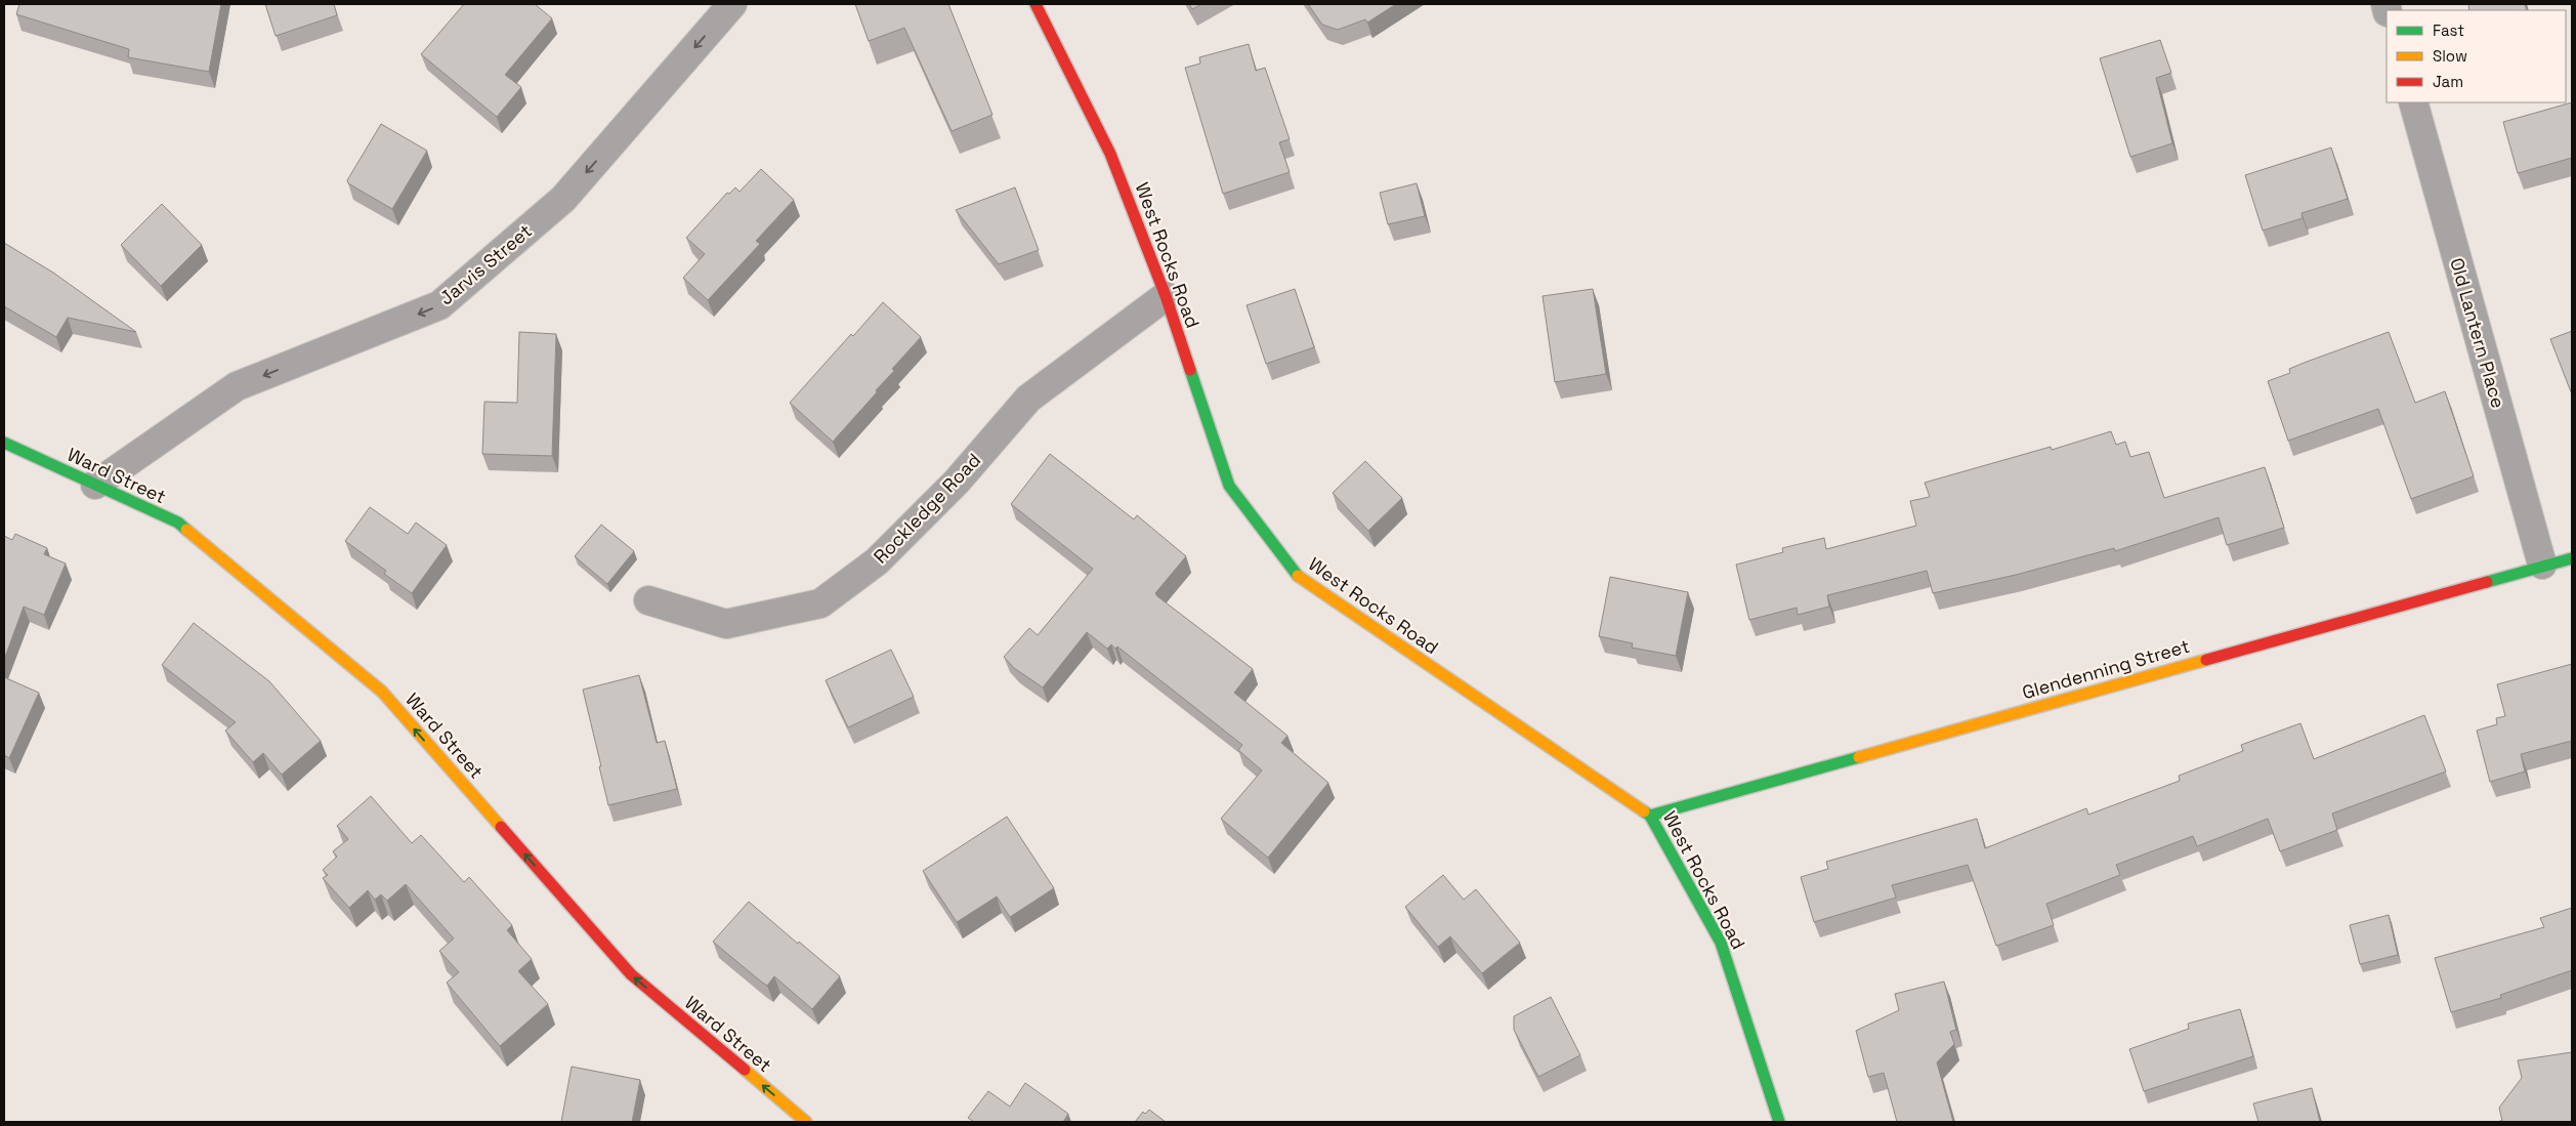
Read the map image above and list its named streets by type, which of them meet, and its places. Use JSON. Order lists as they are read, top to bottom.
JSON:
{
  "streets": {
    "main road": ["West Rocks Road", "Ward Street", "Glendenning Street"],
    "street": ["Jarvis Street", "Old Lantern Place", "Rockledge Road"]
  },
  "crossings": [
    ["West Rocks Road", "Rockledge Road"],
    ["West Rocks Road", "Glendenning Street"],
    ["Jarvis Street", "Ward Street"],
    ["Old Lantern Place", "Glendenning Street"]
  ],
  "one_way": ["Jarvis Street", "Ward Street"],
  "legend": ["Fast", "Slow", "Jam"]
}
